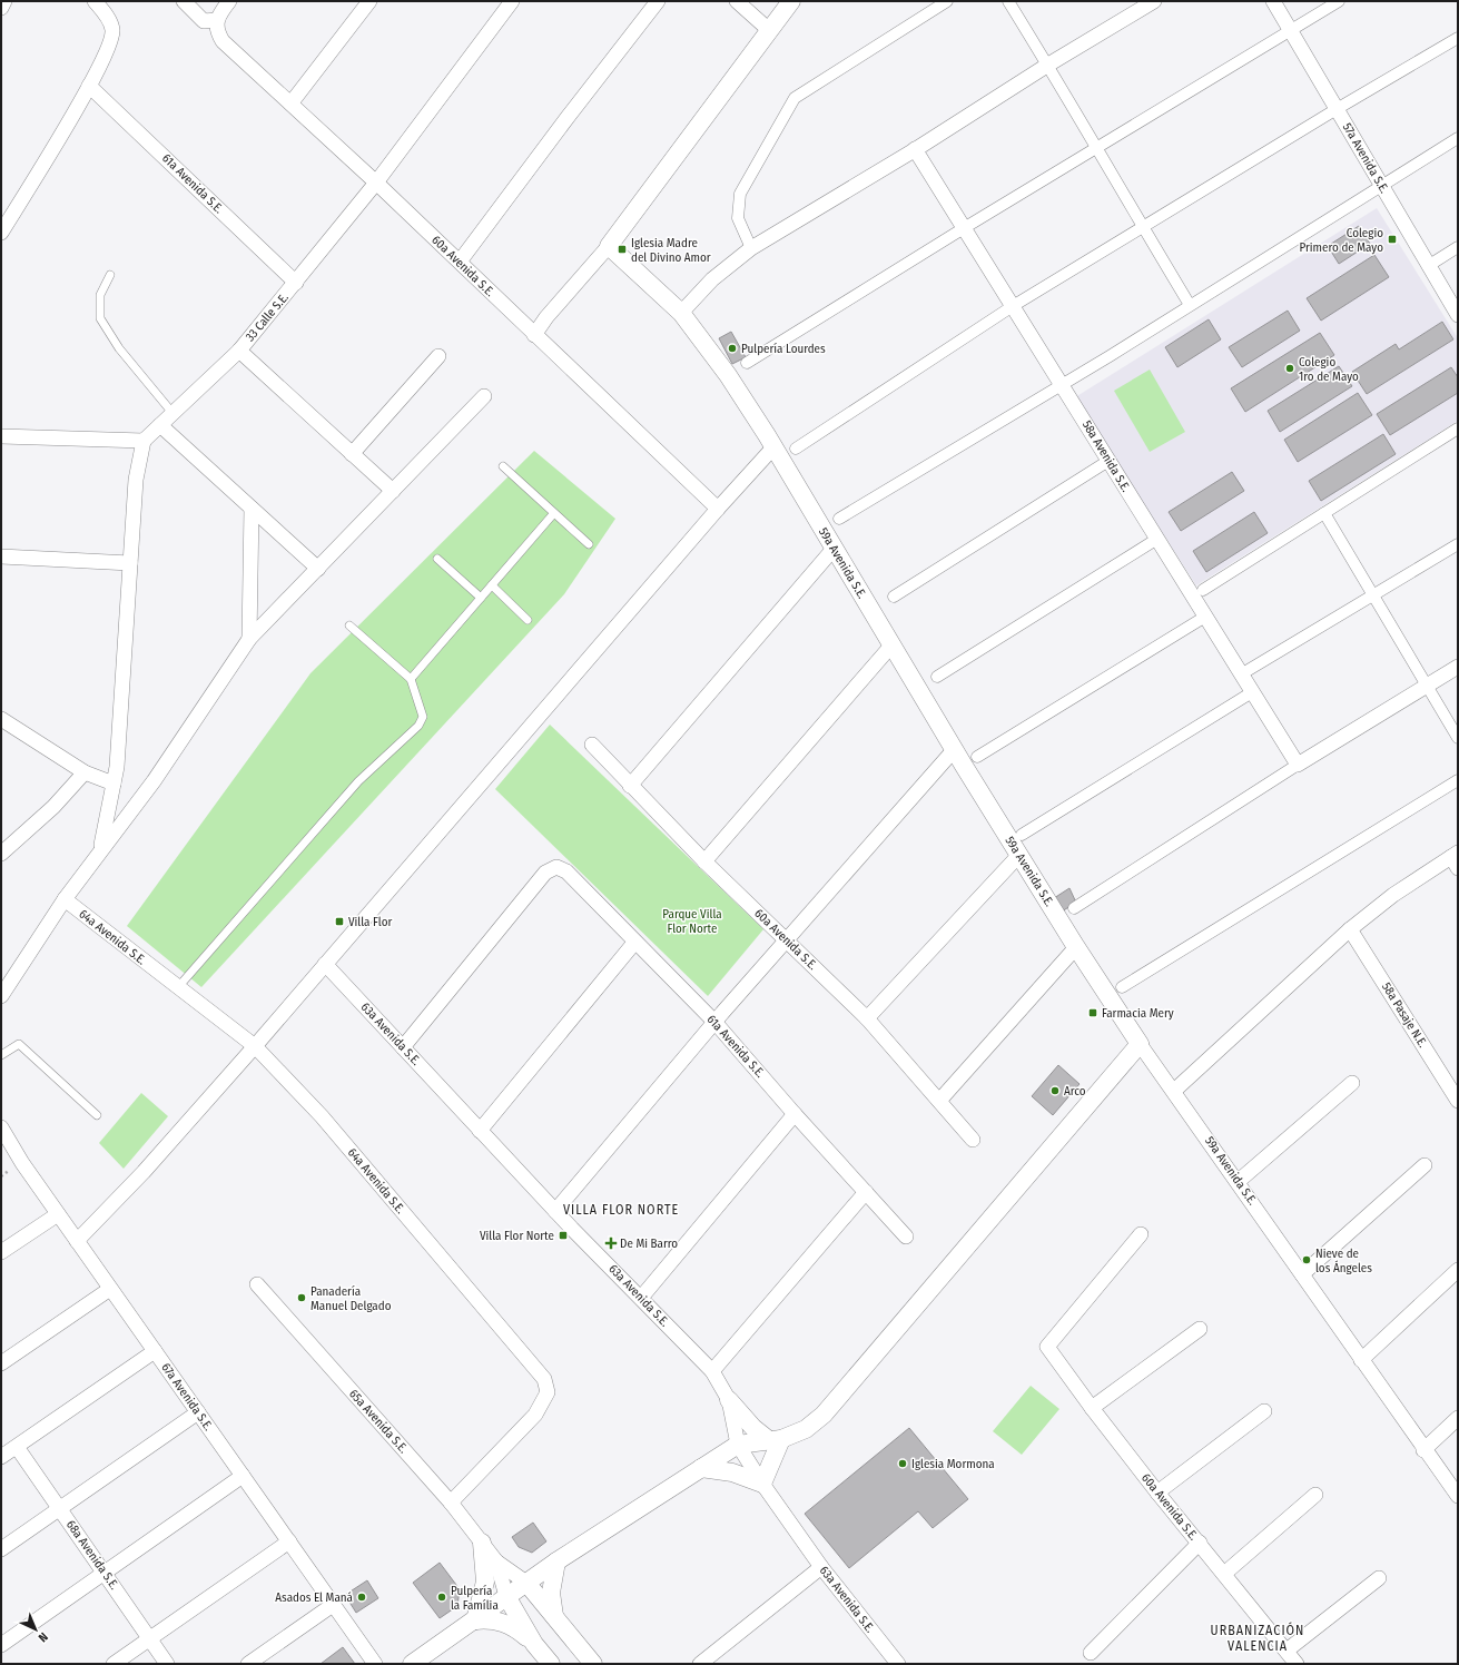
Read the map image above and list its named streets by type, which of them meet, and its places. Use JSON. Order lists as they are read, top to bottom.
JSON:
{
  "streets": {
    "street": [
      "57a Avenida S.E.",
      "61a Avenida S.E.",
      "60a Avenida S.E.",
      "33 Calle S.E.",
      "58a Avenida S.E.",
      "59a Avenida S.E.",
      "64a Avenida S.E.",
      "58a Pasaje N.E.",
      "63a Avenida S.E.",
      "67a Avenida S.E.",
      "65a Avenida S.E.",
      "68a Avenida S.E."
    ]
  },
  "crossings": [
    ["61a Avenida S.E.", "33 Calle S.E."],
    ["61a Avenida S.E.", "63a Avenida S.E."],
    ["60a Avenida S.E.", "33 Calle S.E."],
    ["64a Avenida S.E.", "65a Avenida S.E."]
  ],
  "districts": ["VILLA FLOR NORTE", "URBANIZACIÓN VALENCIA"],
  "parks": ["Parque Villa Flor Norte"],
  "places": {
    "transit": [
      "Colegio Primero de Mayo",
      "Iglesia Madre del Divino Amor",
      "Villa Flor",
      "Farmacia Mery",
      "Villa Flor Norte"
    ],
    "other": [
      "Pulpería Lourdes",
      "Colegio 1ro de Mayo",
      "Arco",
      "Nieve de los Ángeles",
      "Panadería Manuel Delgado",
      "Iglesia Mormona",
      "Asados El Maná",
      "Pulpería la Família"
    ],
    "health": ["De Mi Barro"]
  },
  "north": "bottom right"
}
